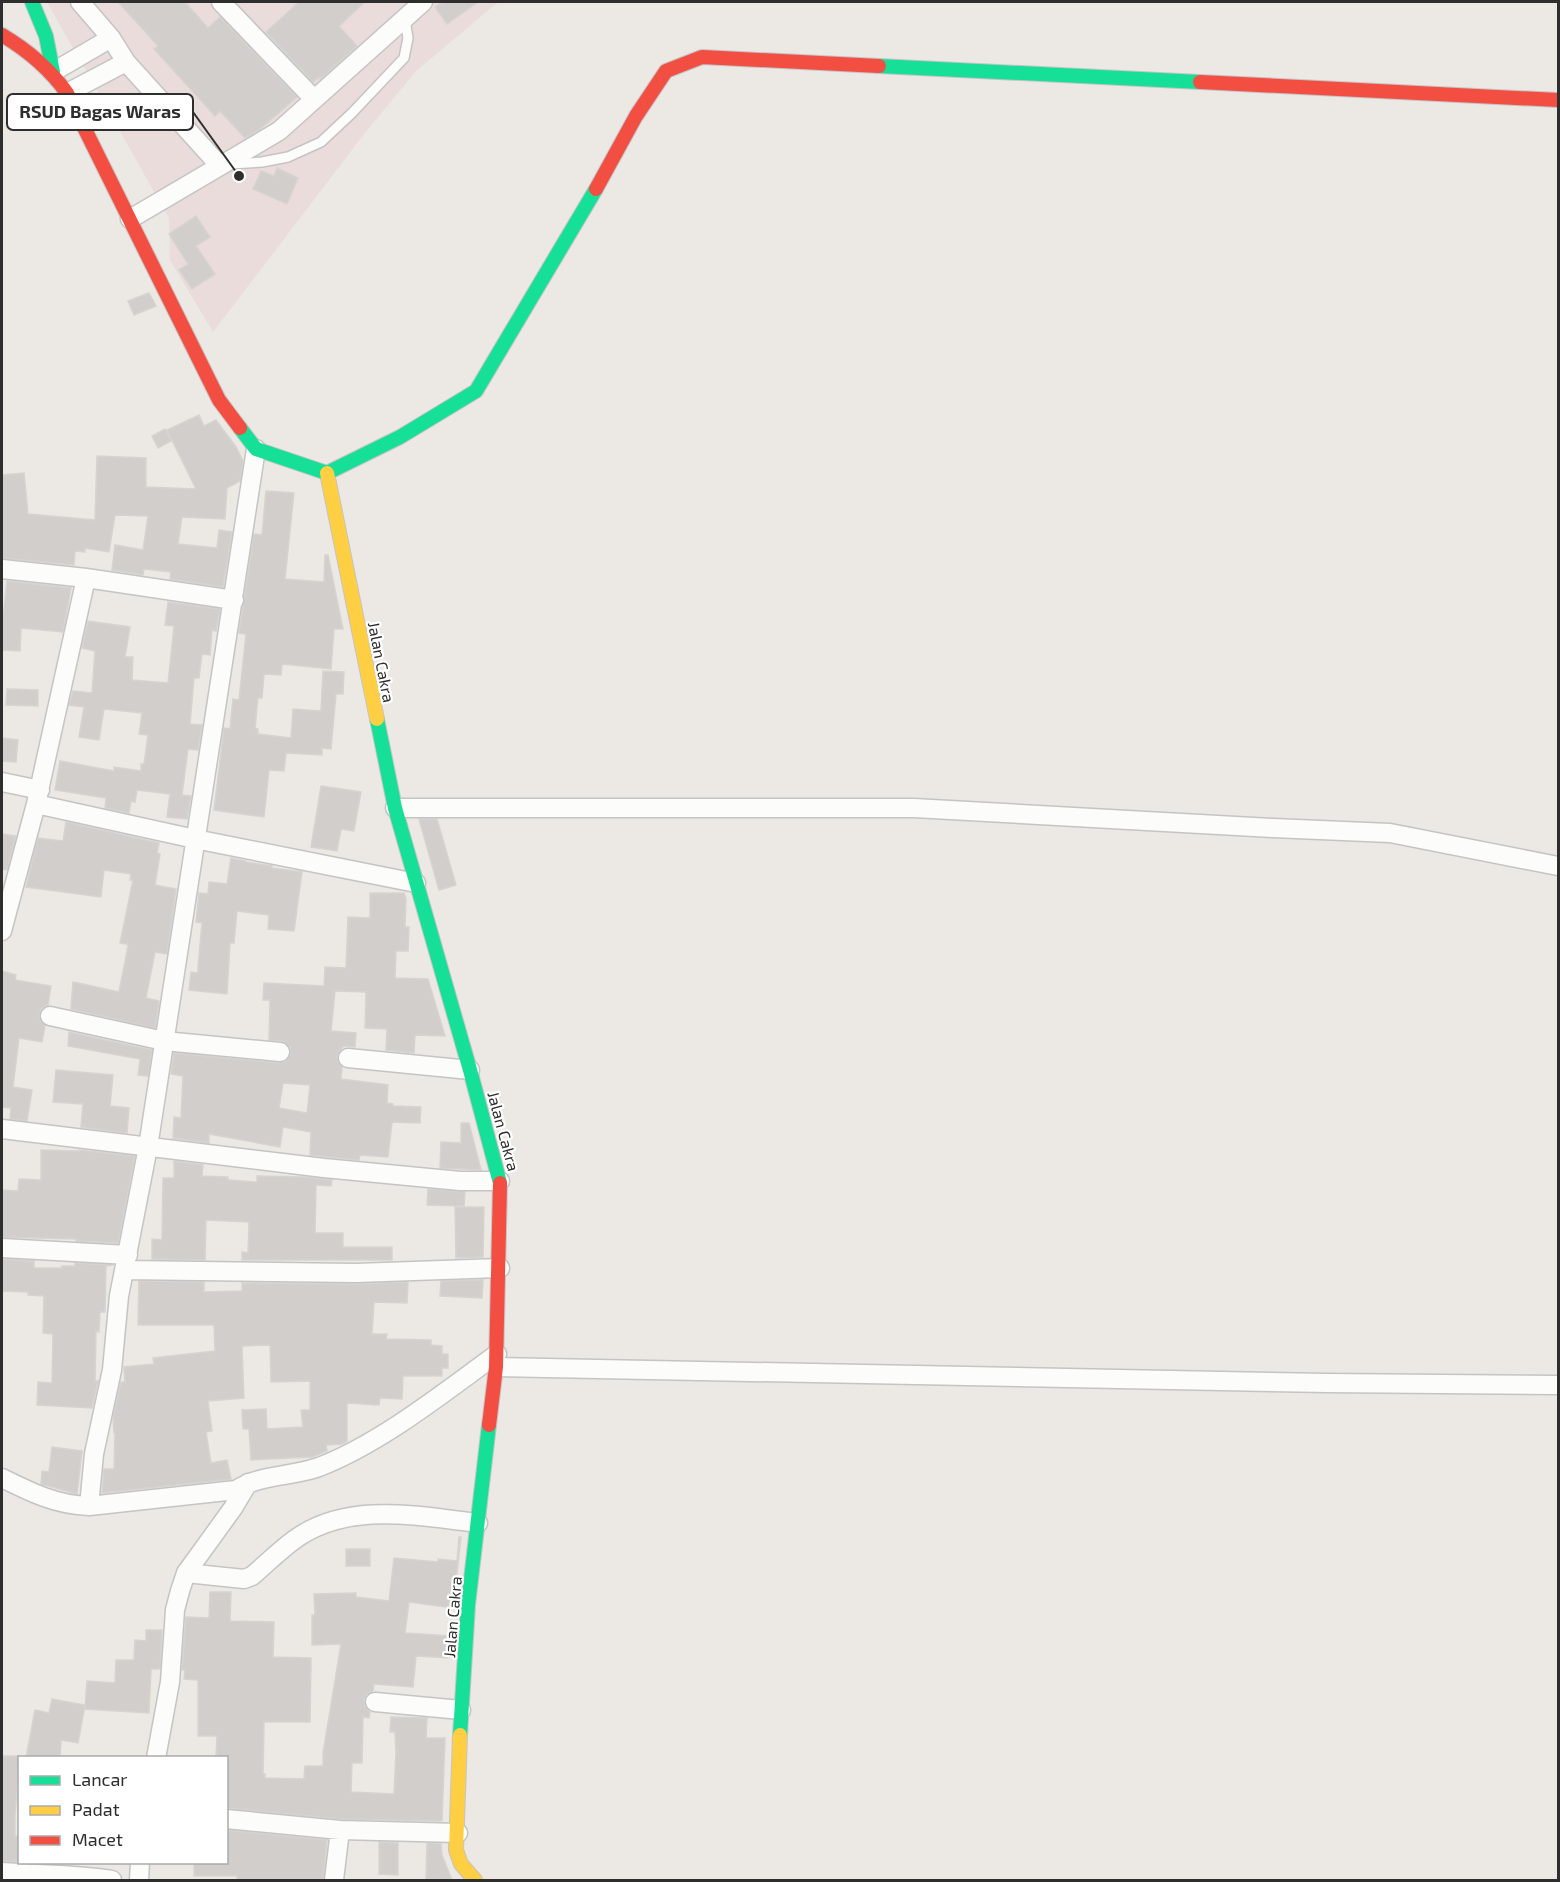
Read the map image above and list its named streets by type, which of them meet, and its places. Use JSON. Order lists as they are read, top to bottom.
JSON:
{
  "streets": {
    "street": ["Jalan Cakra"]
  },
  "places": ["RSUD Bagas Waras"],
  "legend": ["Lancar", "Padat", "Macet"]
}
